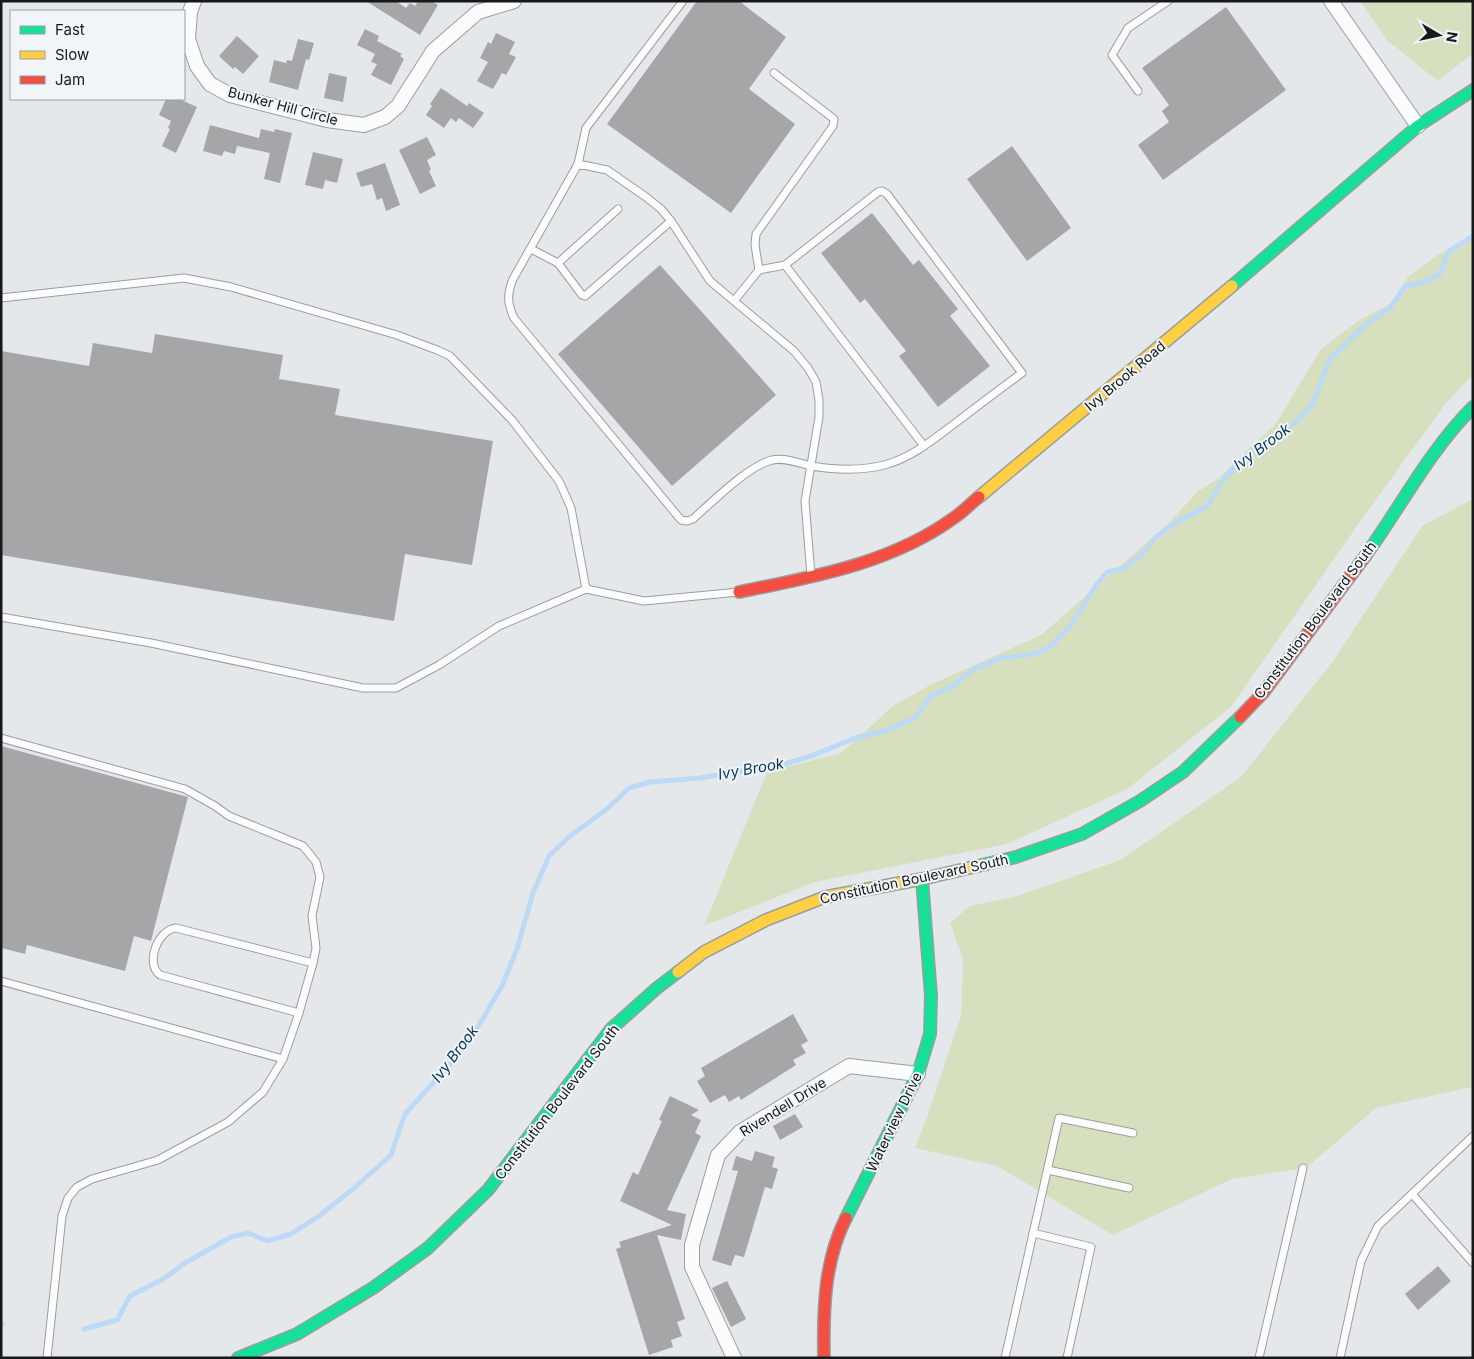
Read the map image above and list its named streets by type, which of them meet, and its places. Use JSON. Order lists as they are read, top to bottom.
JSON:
{
  "streets": {
    "main road": ["Ivy Brook Road", "Constitution Boulevard South", "Waterview Drive"],
    "street": ["Bunker Hill Circle", "Rivendell Drive"]
  },
  "crossings": [
    ["Constitution Boulevard South", "Waterview Drive"],
    ["Rivendell Drive", "Waterview Drive"]
  ],
  "water": ["Ivy Brook"],
  "legend": ["Fast", "Slow", "Jam"],
  "north": "right"
}
